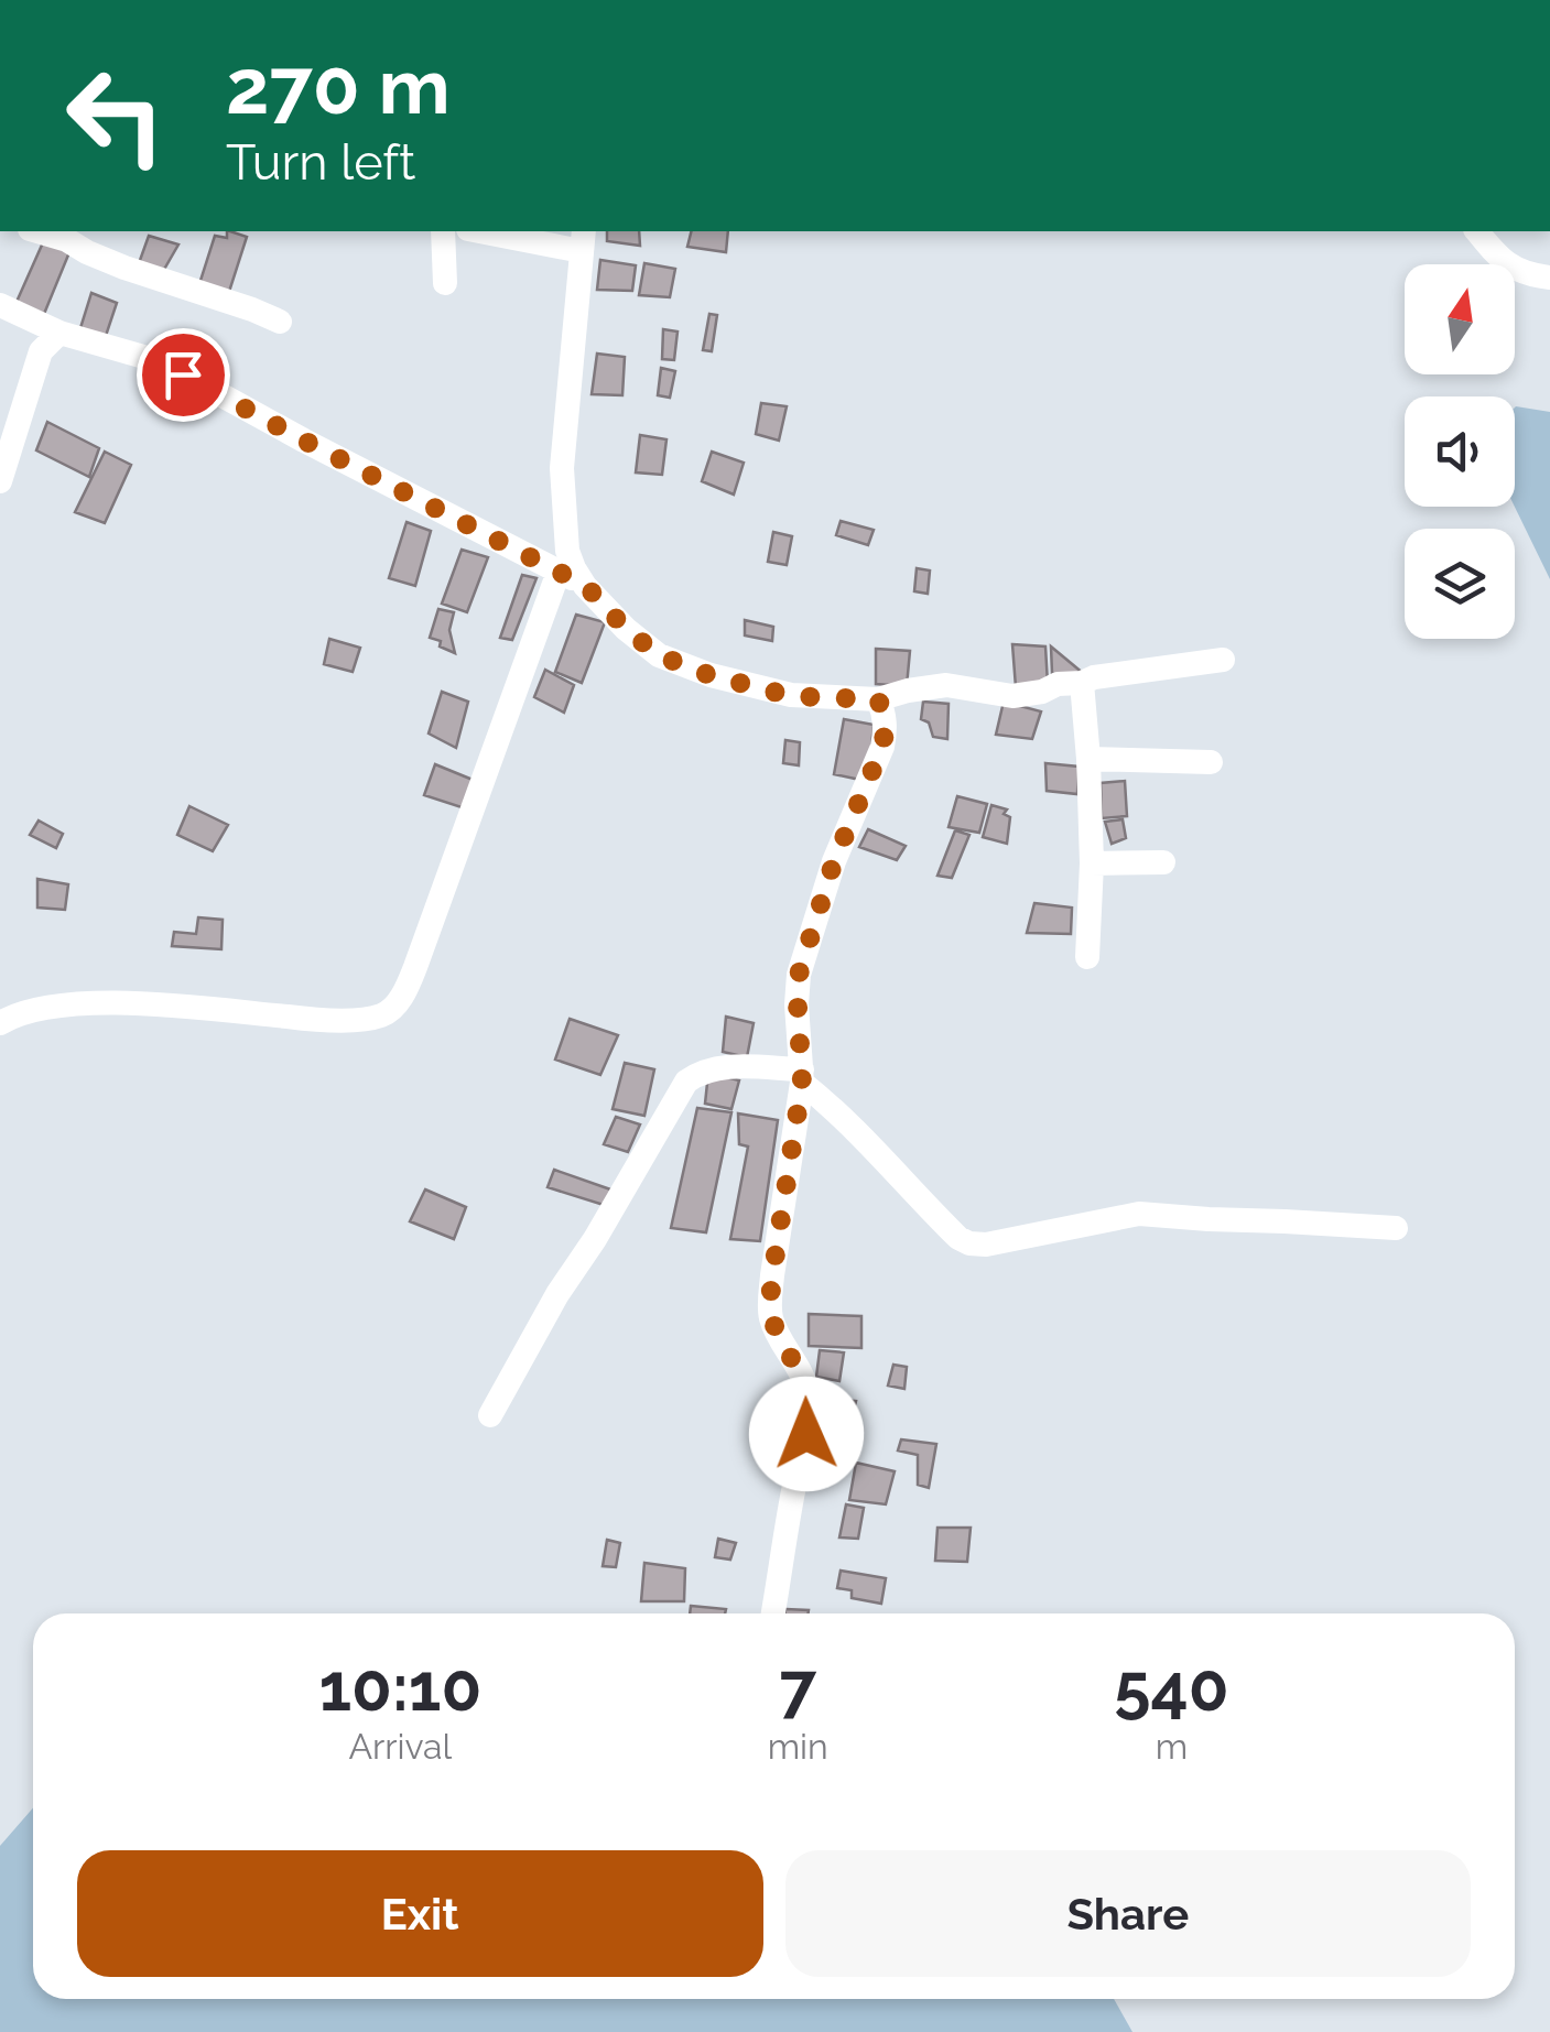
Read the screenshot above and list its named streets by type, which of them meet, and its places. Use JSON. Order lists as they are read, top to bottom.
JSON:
{
  "north": "top",
  "page": {
    "turn": ["270 m", "Turn left"],
    "eta": [
      "10:10",
      "Arrival",
      "7",
      "min",
      "540",
      "m"
    ],
    "buttons": ["Exit", "Share"]
  }
}
